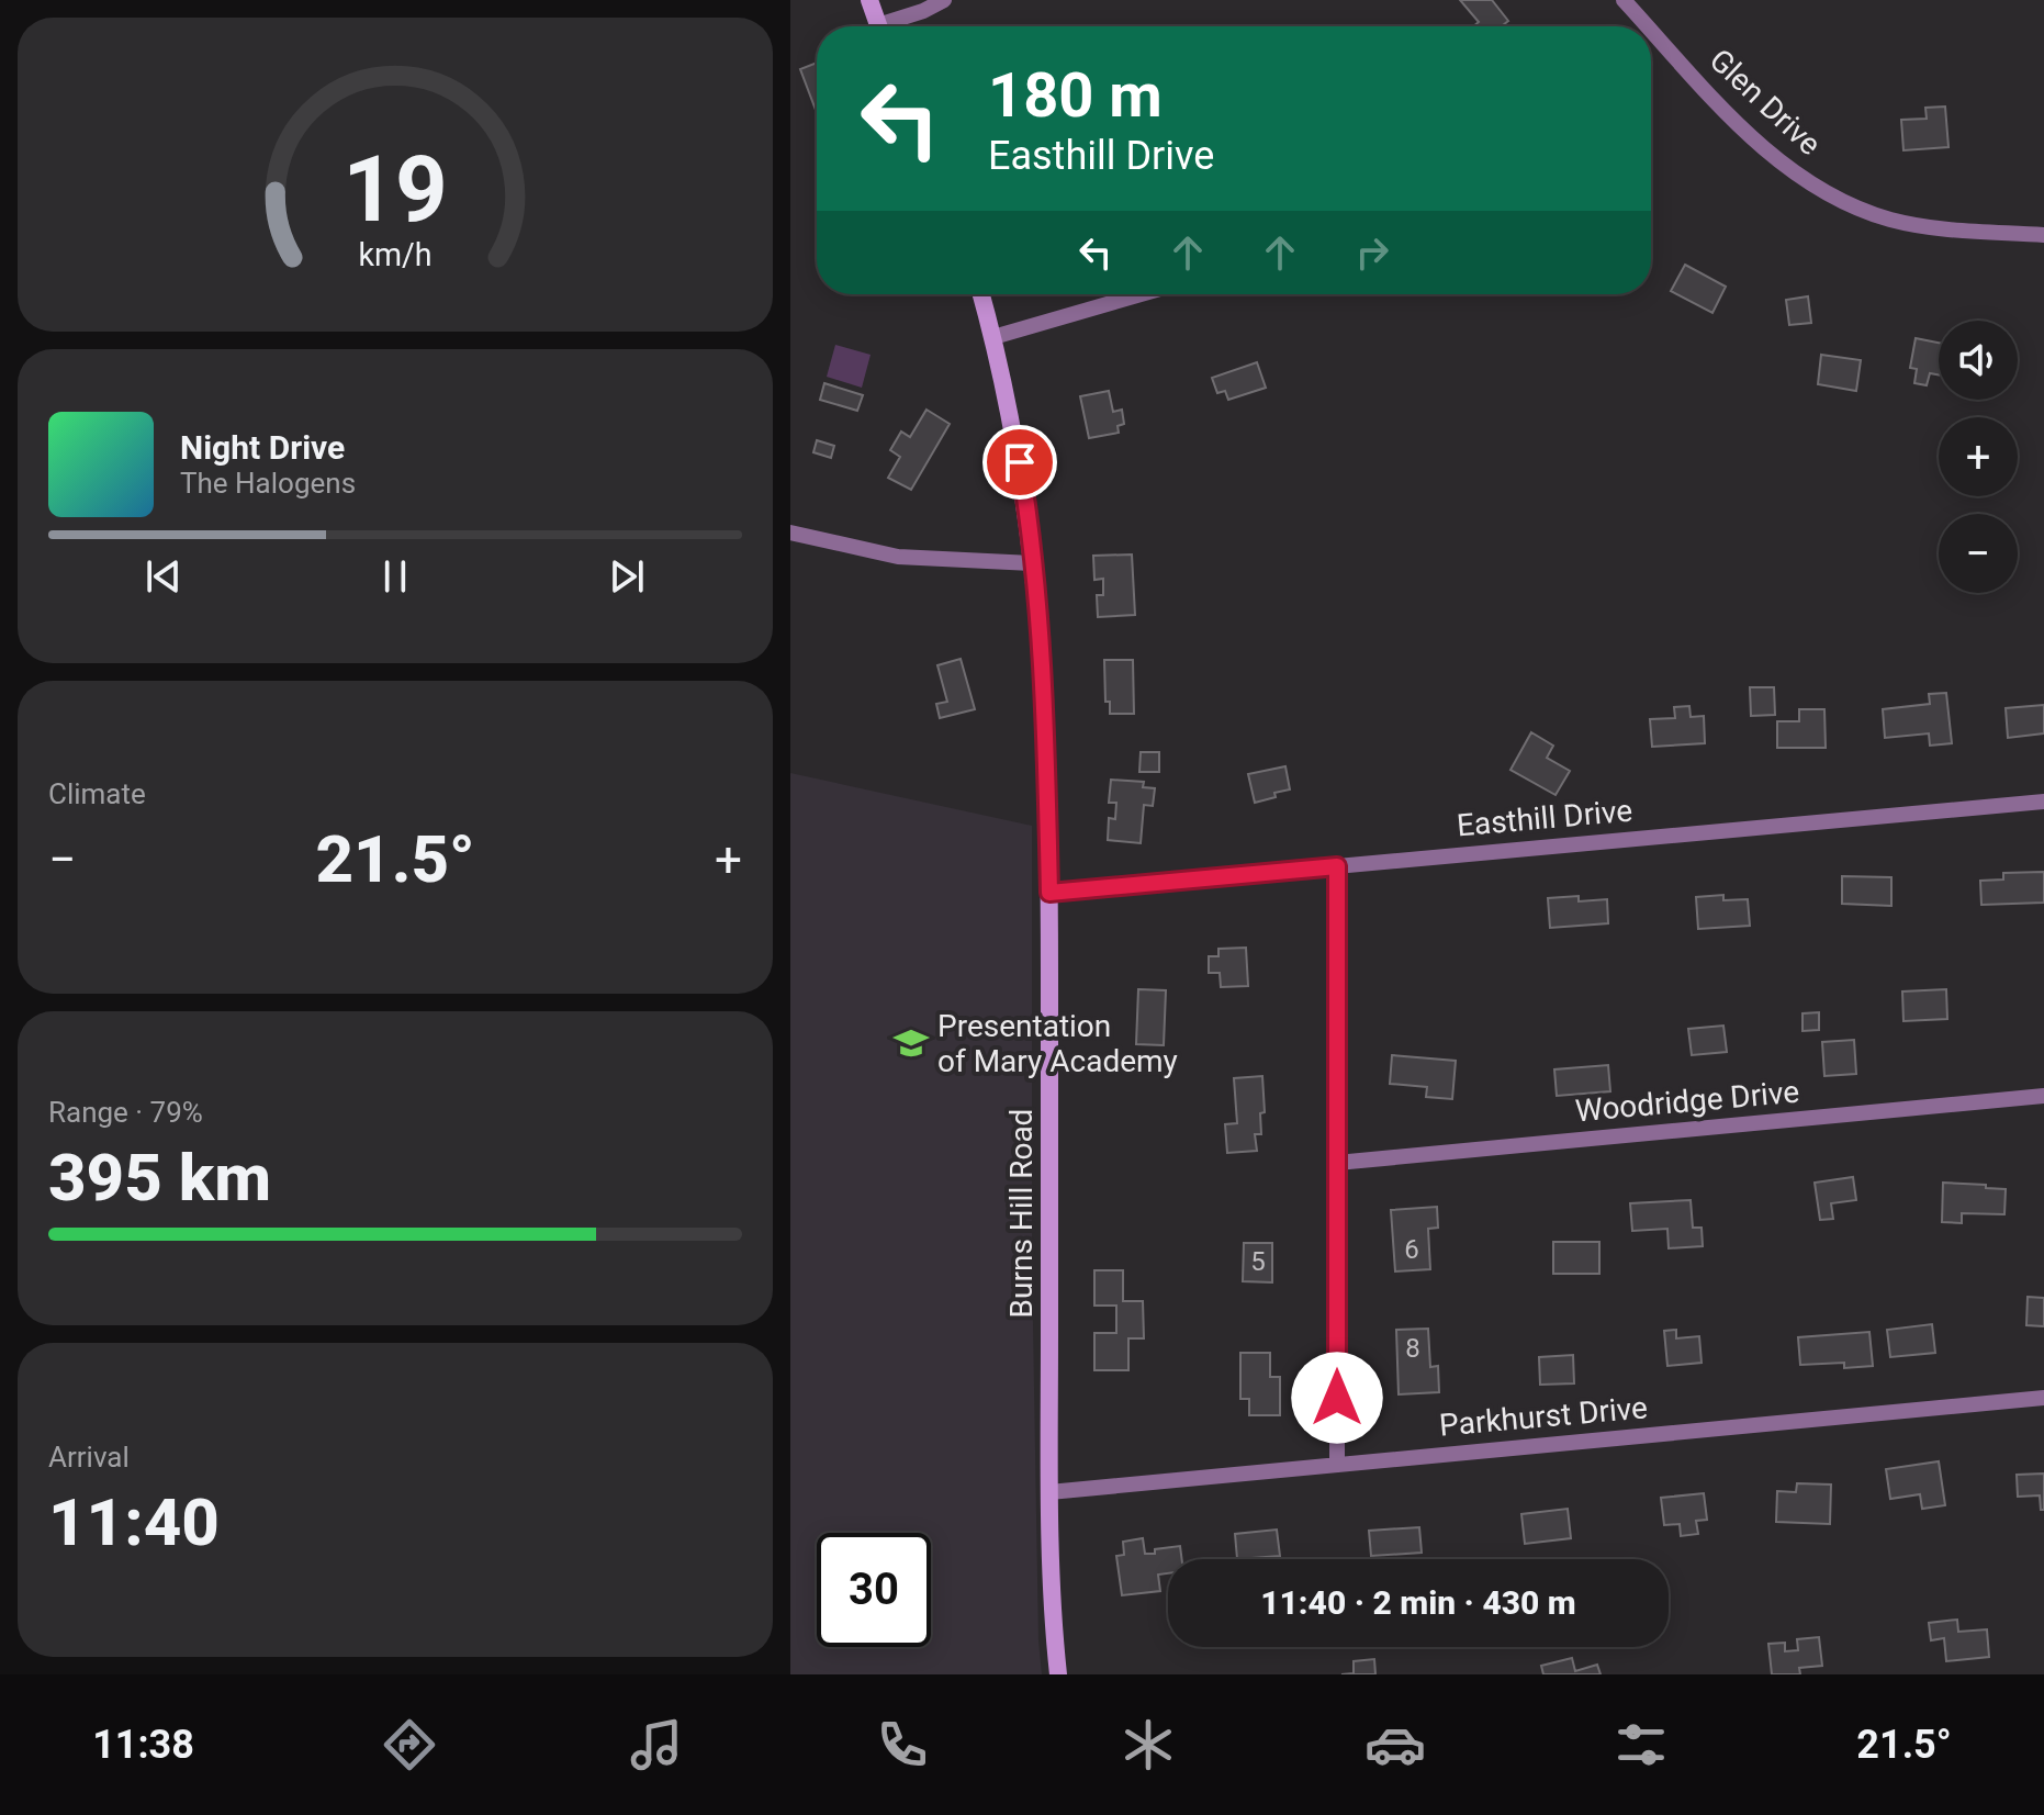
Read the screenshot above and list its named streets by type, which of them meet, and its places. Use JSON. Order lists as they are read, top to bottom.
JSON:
{
  "streets": {
    "street": [
      "Glen Drive",
      "Easthill Drive",
      "Woodridge Drive",
      "Burns Hill Road",
      "Parkhurst Drive"
    ]
  },
  "crossings": [
    ["Easthill Drive", "Burns Hill Road"],
    ["Burns Hill Road", "Parkhurst Drive"]
  ],
  "places": {
    "school or university": ["Presentation of Mary Academy"]
  },
  "house_numbers": ["6", "5", "8"],
  "page": {
    "turn": ["180 m", "Easthill Drive"],
    "map_buttons": ["+", "−"],
    "song": ["Night Drive", "The Halogens"],
    "tile": [
      "Climate",
      ["Range · 79%", "395 km"],
      ["Arrival", "11:40"]
    ],
    "heat": ["−", "21.5°", "+"],
    "limit": "30",
    "trip": "11:40 · 2 min · 430 m",
    "tabs": ["11:38", "21.5°"],
    "gauge": ["19", "km/h"]
  }
}
